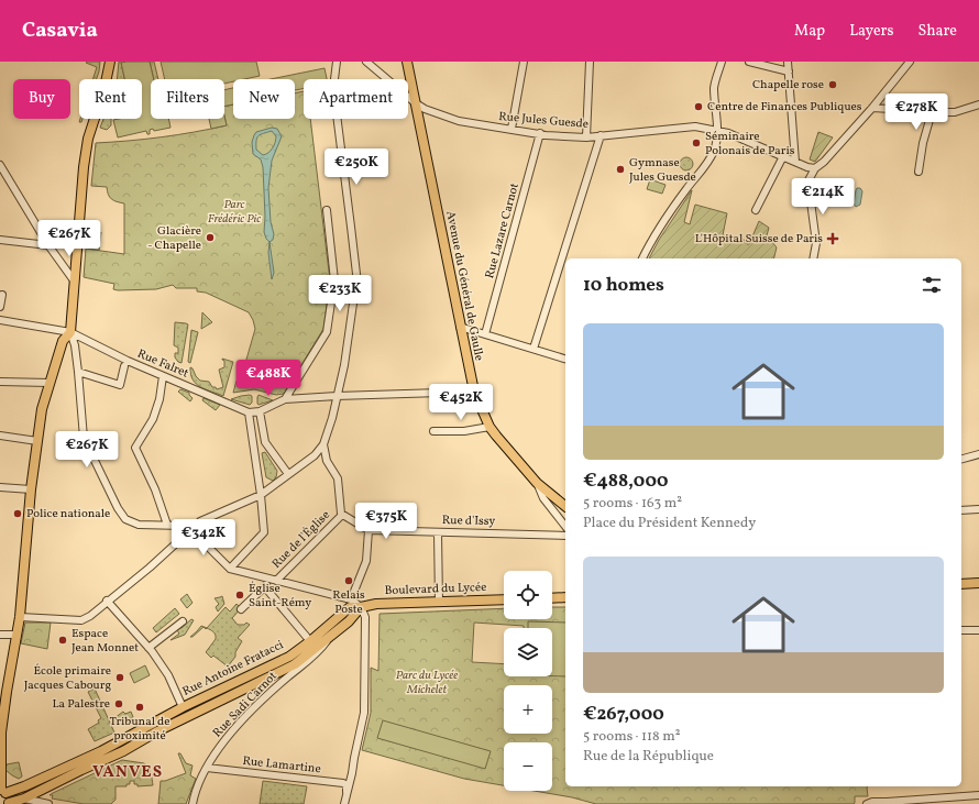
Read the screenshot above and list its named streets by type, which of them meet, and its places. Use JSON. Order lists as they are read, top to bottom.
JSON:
{
  "streets": {
    "main road": ["Avenue du Général de Gaulle", "Boulevard du Lycée", "Rue Antoine Fratacci"],
    "street": [
      "Rue Jules Guesde",
      "Rue Lazare Carnot",
      "Rue Falret",
      "Rue d'Issy",
      "Rue de l'Église",
      "Rue Sadi Carnot",
      "Rue Lamartine"
    ]
  },
  "crossings": [
    ["Rue Jules Guesde", "Rue Lazare Carnot"],
    ["Rue Jules Guesde", "Avenue du Général de Gaulle"],
    ["Boulevard du Lycée", "Rue Antoine Fratacci"],
    ["Rue Antoine Fratacci", "Rue Sadi Carnot"],
    ["Rue Sadi Carnot", "Rue Lamartine"]
  ],
  "districts": ["VANVES"],
  "parks": ["Parc Frédéric Pic", "Parc du Lycée Michelet"],
  "places": {
    "other": [
      "Chapelle rose",
      "Centre de Finances Publiques",
      "Séminaire Polonais de Paris",
      "Gymnase Jules Guesde",
      "Glacière - Chapelle",
      "Police nationale",
      "Relais Poste",
      "Église Saint-Rémy",
      "Espace Jean Monnet",
      "École primaire Jacques Cabourg",
      "La Palestre",
      "Tribunal de proximité"
    ],
    "health": ["L'Hôpital Suisse de Paris"]
  },
  "page": {
    "header": "Casavia",
    "nav": ["Map", "Layers", "Share"],
    "chip": [
      "Buy",
      "Rent",
      "Filters",
      "New",
      "Apartment"
    ],
    "price": [
      "€278K",
      "€250K",
      "€214K",
      "€267K",
      "€233K",
      "€488K",
      "€452K",
      "€267K",
      "€375K",
      "€342K"
    ],
    "heading": "10 homes",
    "list": [
      {
        "name": "€488,000",
        "note": "5 rooms · 163 m² · Place du Président Kennedy"
      },
      {
        "name": "€267,000",
        "note": "5 rooms · 118 m² · Rue de la République"
      }
    ],
    "map_buttons": ["+", "−"]
  }
}
